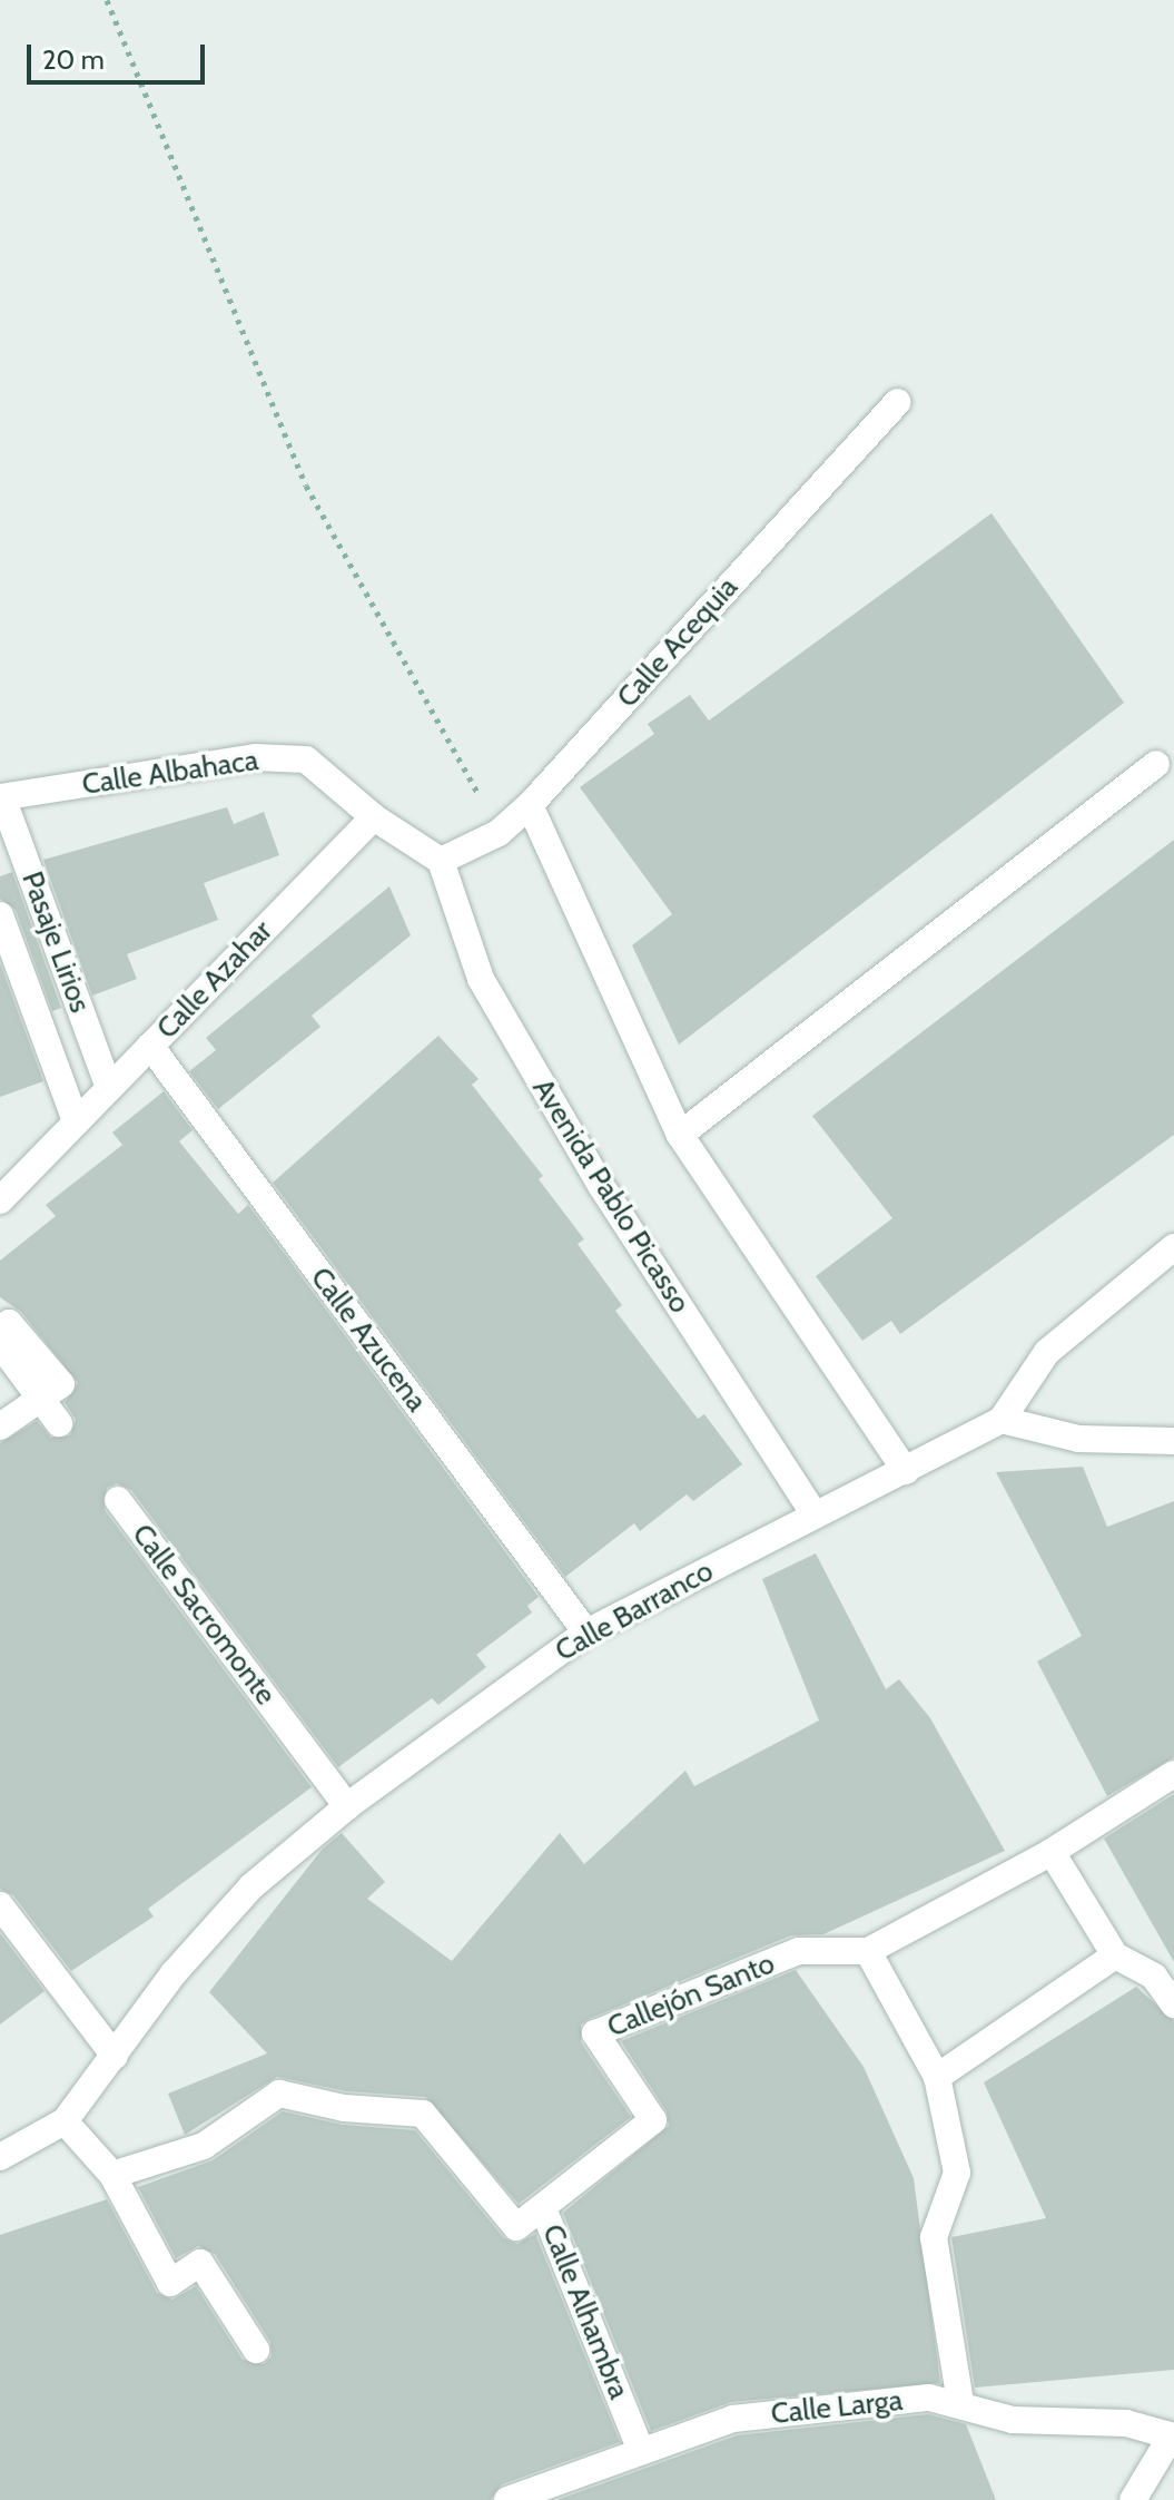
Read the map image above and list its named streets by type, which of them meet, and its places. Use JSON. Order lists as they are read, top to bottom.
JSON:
{
  "streets": {
    "street": [
      "Calle Acequia",
      "Calle Albahaca",
      "Pasaje Lirios",
      "Calle Azahar",
      "Avenida Pablo Picasso",
      "Calle Azucena",
      "Calle Barranco",
      "Calle Sacromonte",
      "Callejón Santo",
      "Calle Alhambra",
      "Calle Larga"
    ]
  },
  "crossings": [
    ["Calle Acequia", "Avenida Pablo Picasso"],
    ["Calle Albahaca", "Pasaje Lirios"],
    ["Calle Albahaca", "Calle Azahar"],
    ["Pasaje Lirios", "Calle Azahar"],
    ["Calle Azahar", "Calle Azucena"],
    ["Avenida Pablo Picasso", "Calle Barranco"],
    ["Calle Azucena", "Calle Barranco"],
    ["Calle Barranco", "Calle Sacromonte"],
    ["Callejón Santo", "Calle Alhambra"],
    ["Calle Alhambra", "Calle Larga"]
  ],
  "scale_bar": "20 m"
}
